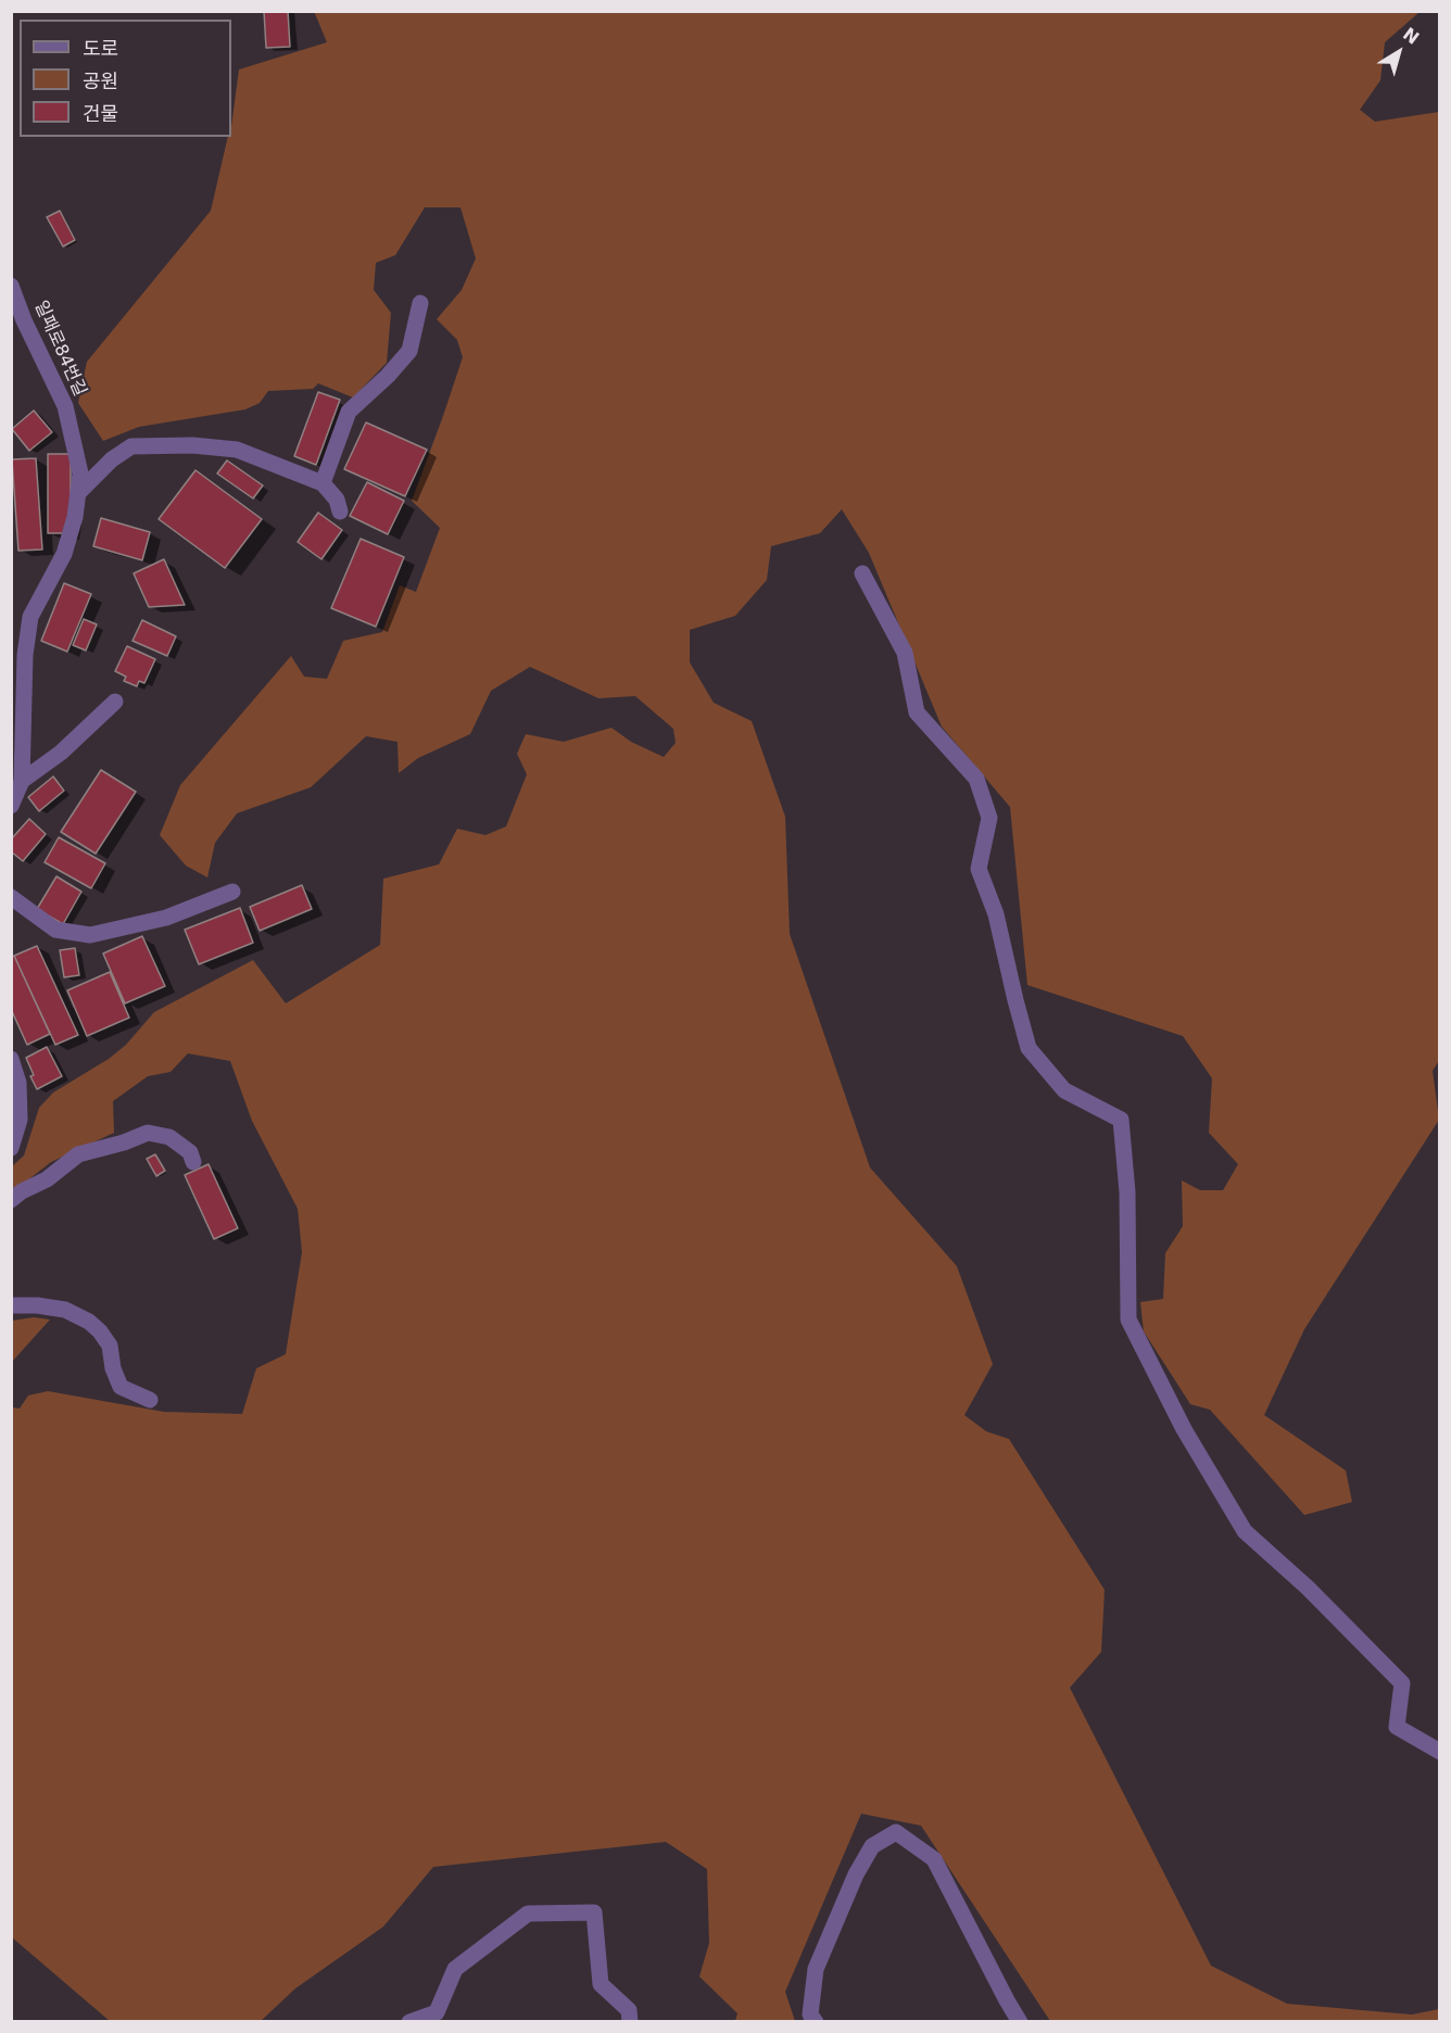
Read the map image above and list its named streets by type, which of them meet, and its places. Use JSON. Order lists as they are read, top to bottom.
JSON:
{
  "streets": {
    "street": ["일패로84번길"]
  },
  "legend": ["도로", "공원", "건물"],
  "north": "top right"
}
